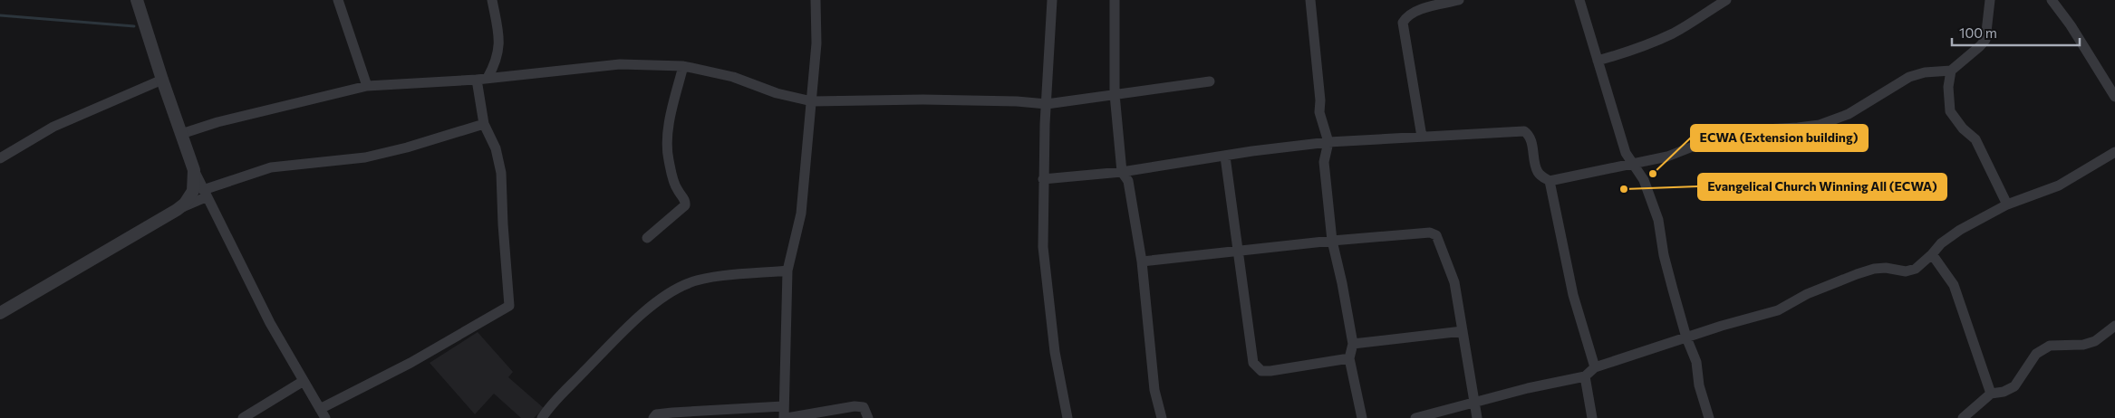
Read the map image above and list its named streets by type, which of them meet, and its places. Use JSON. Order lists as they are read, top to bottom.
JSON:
{
  "places": ["ECWA (Extension building)", "Evangelical Church Winning All (ECWA)"],
  "scale_bar": "100 m"
}
